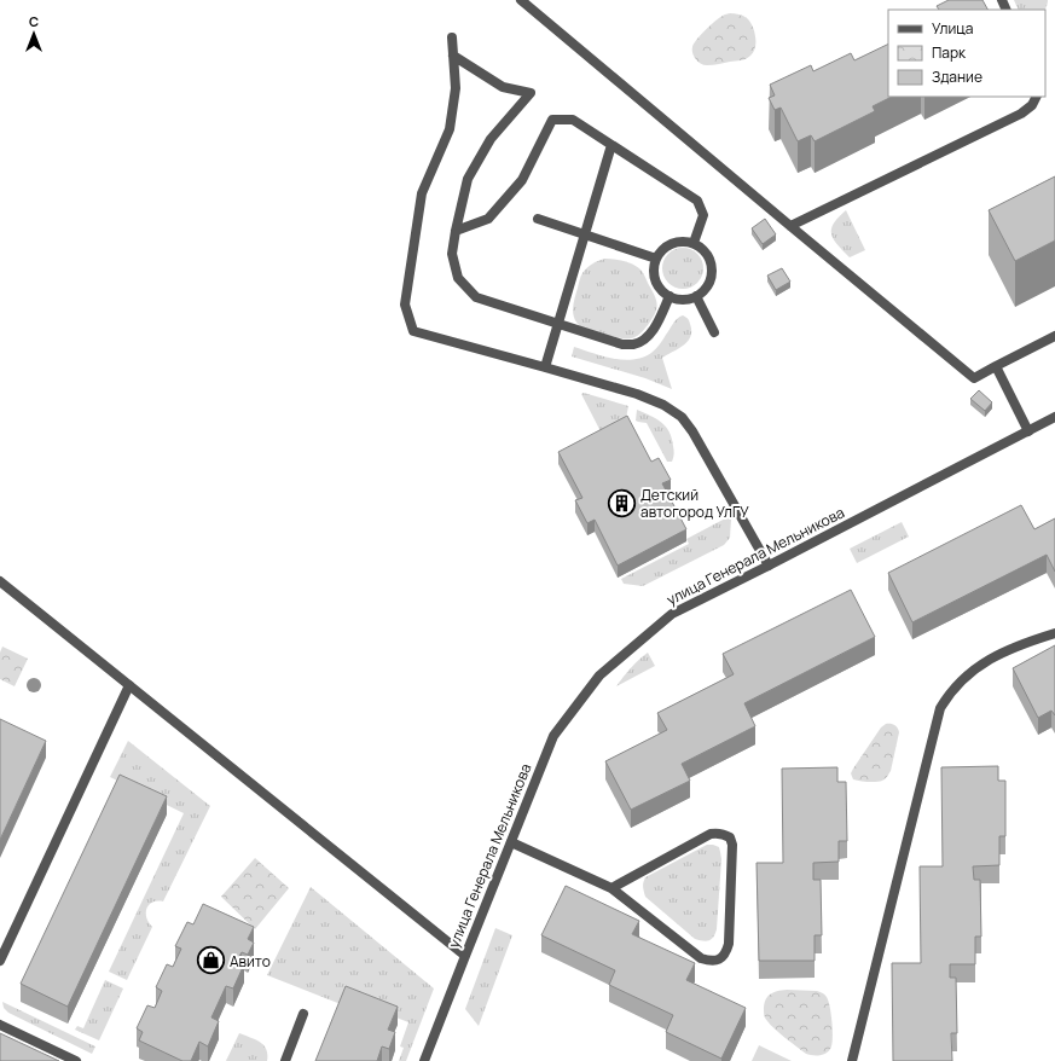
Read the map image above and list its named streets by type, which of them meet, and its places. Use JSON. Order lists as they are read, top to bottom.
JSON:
{
  "streets": {
    "street": ["улица Генерала Мельникова"]
  },
  "places": {
    "building": ["Детский автогород УлГУ"],
    "shop": ["Авито"]
  },
  "legend": ["Улица", "Парк", "Здание"],
  "north": "top"
}
